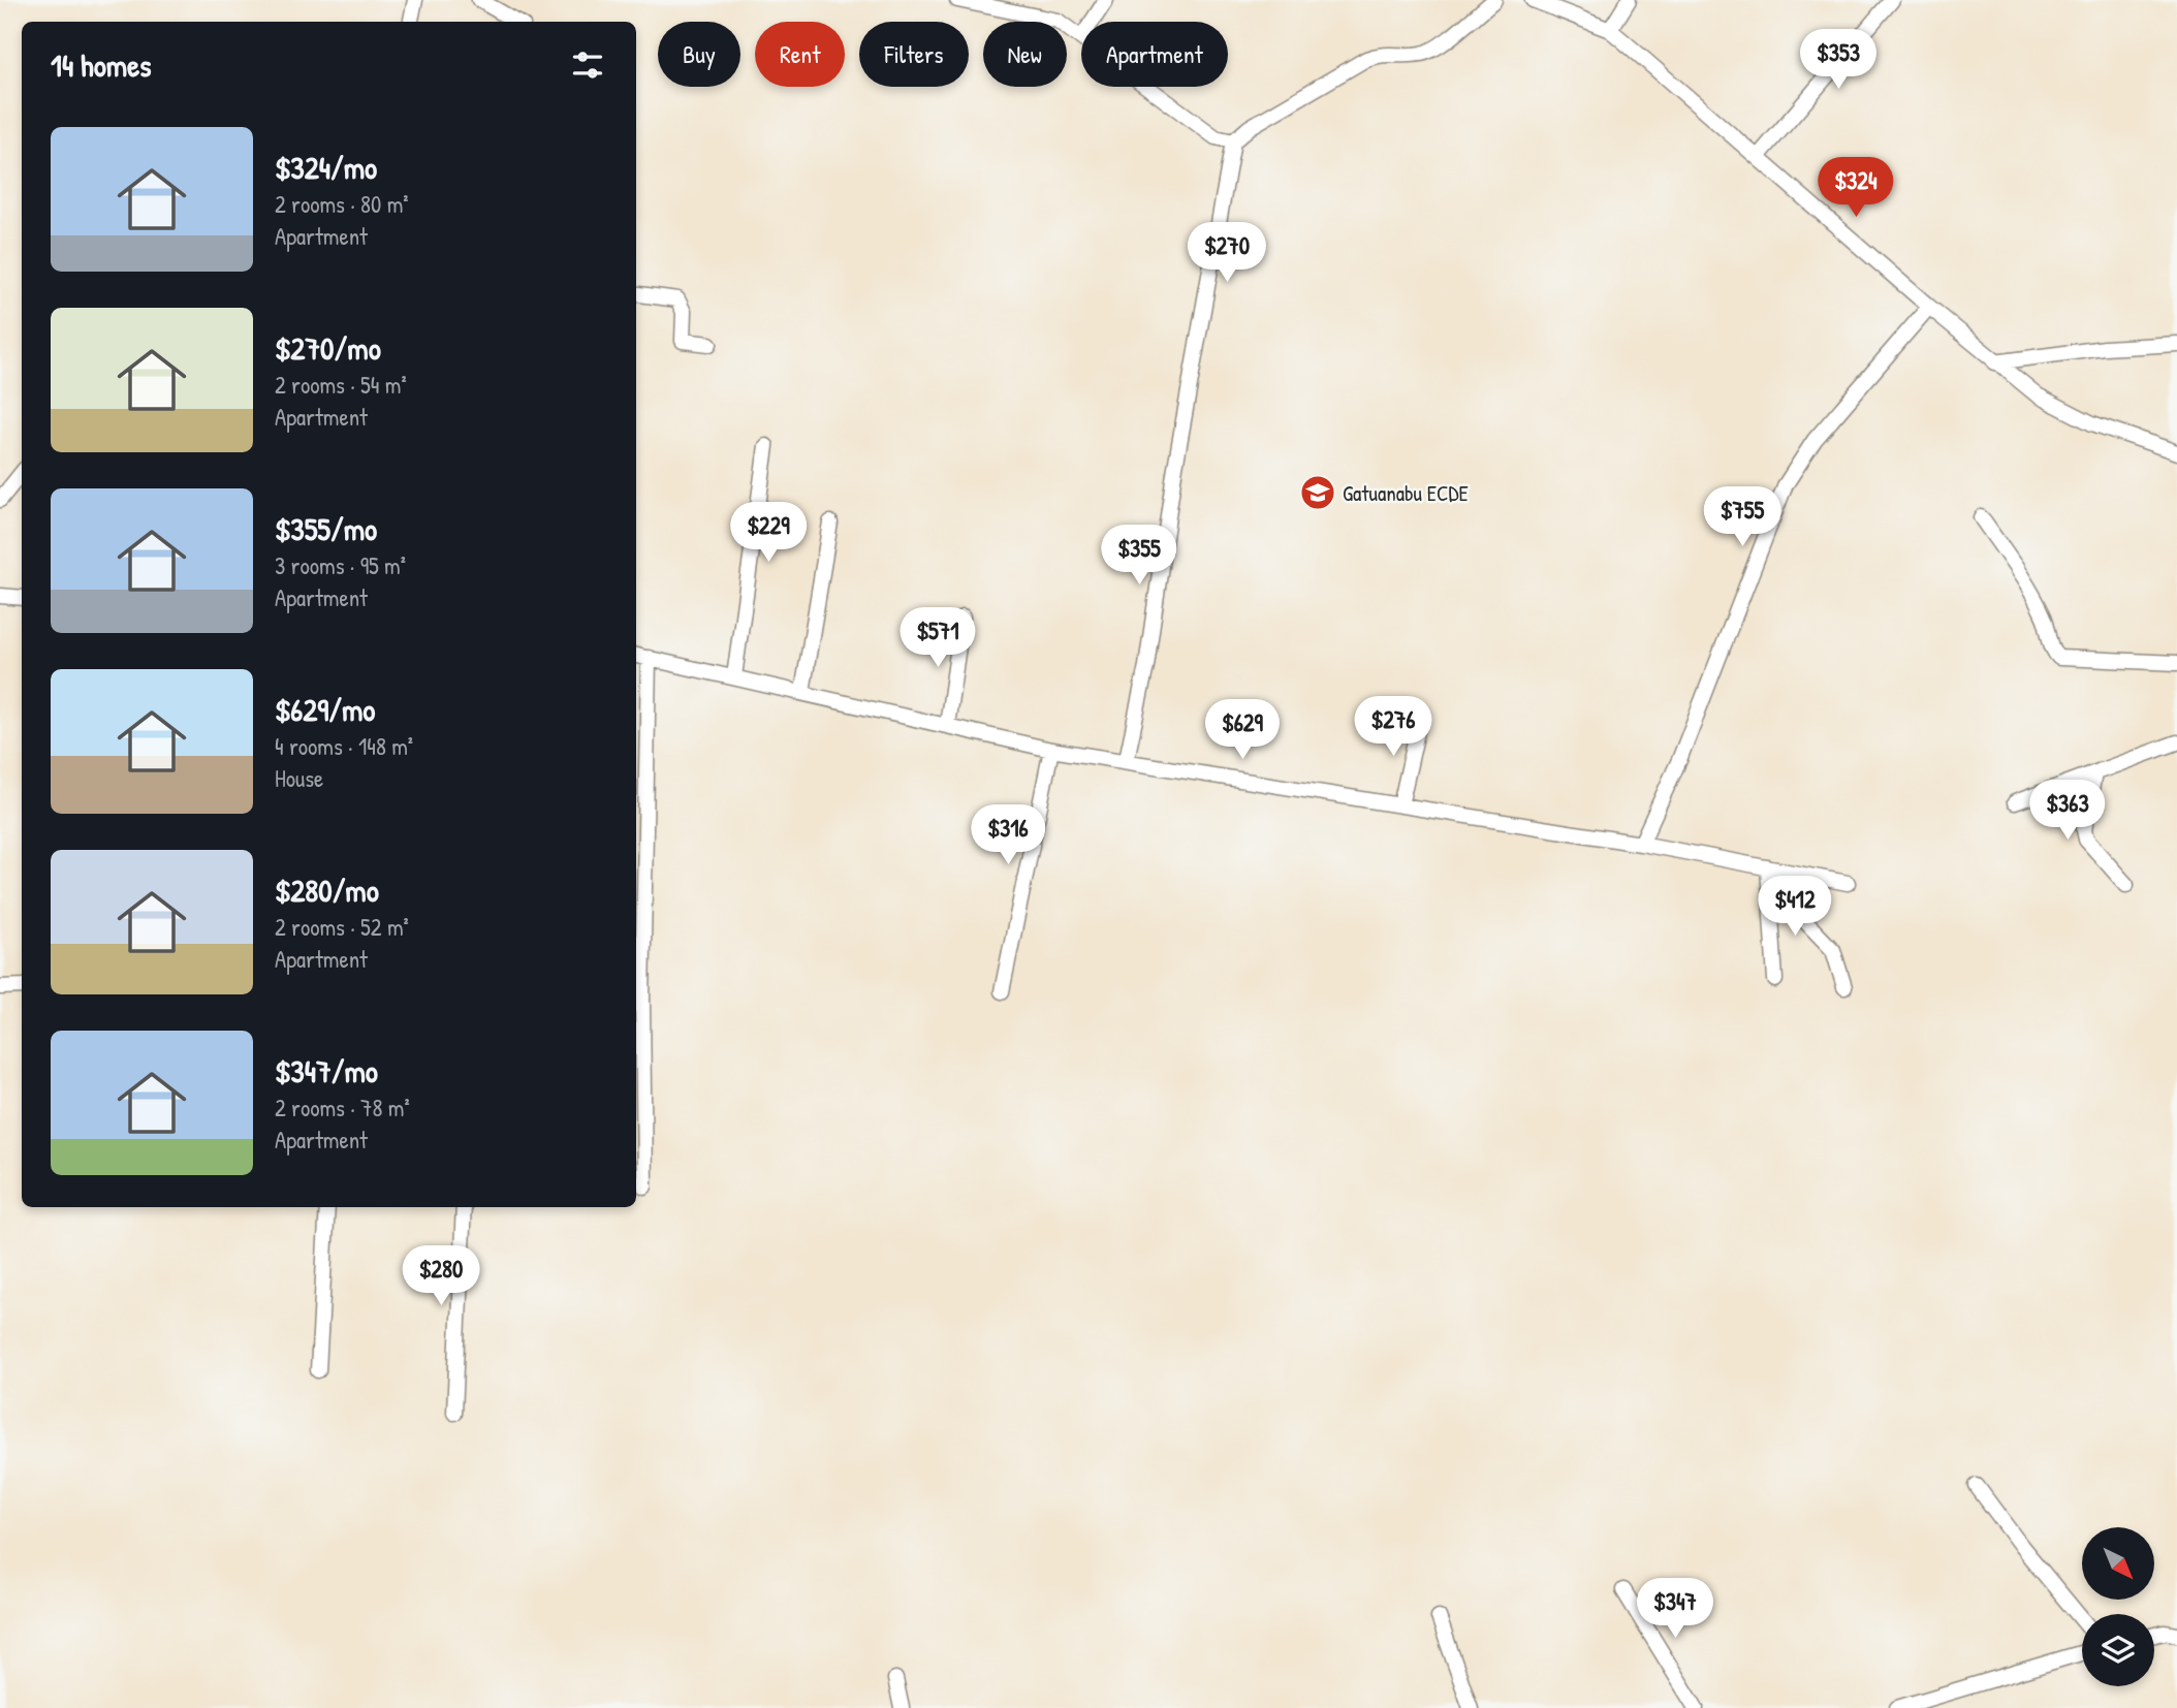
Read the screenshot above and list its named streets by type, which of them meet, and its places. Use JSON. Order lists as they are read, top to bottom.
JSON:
{
  "places": {
    "school or university": ["Gatuanabu ECDE"]
  },
  "north": "bottom right",
  "page": {
    "chip": [
      "Buy",
      "Rent",
      "Filters",
      "New",
      "Apartment"
    ],
    "heading": "14 homes",
    "price": [
      "$353",
      "$324",
      "$270",
      "$755",
      "$229",
      "$355",
      "$571",
      "$276",
      "$629",
      "$363",
      "$316",
      "$412",
      "$280",
      "$347"
    ],
    "list": [
      {
        "name": "$324/mo",
        "note": "2 rooms · 80 m² · Apartment"
      },
      {
        "name": "$270/mo",
        "note": "2 rooms · 54 m² · Apartment"
      },
      {
        "name": "$355/mo",
        "note": "3 rooms · 95 m² · Apartment"
      },
      {
        "name": "$629/mo",
        "note": "4 rooms · 148 m² · House"
      },
      {
        "name": "$280/mo",
        "note": "2 rooms · 52 m² · Apartment"
      },
      {
        "name": "$347/mo",
        "note": "2 rooms · 78 m² · Apartment"
      }
    ]
  }
}
